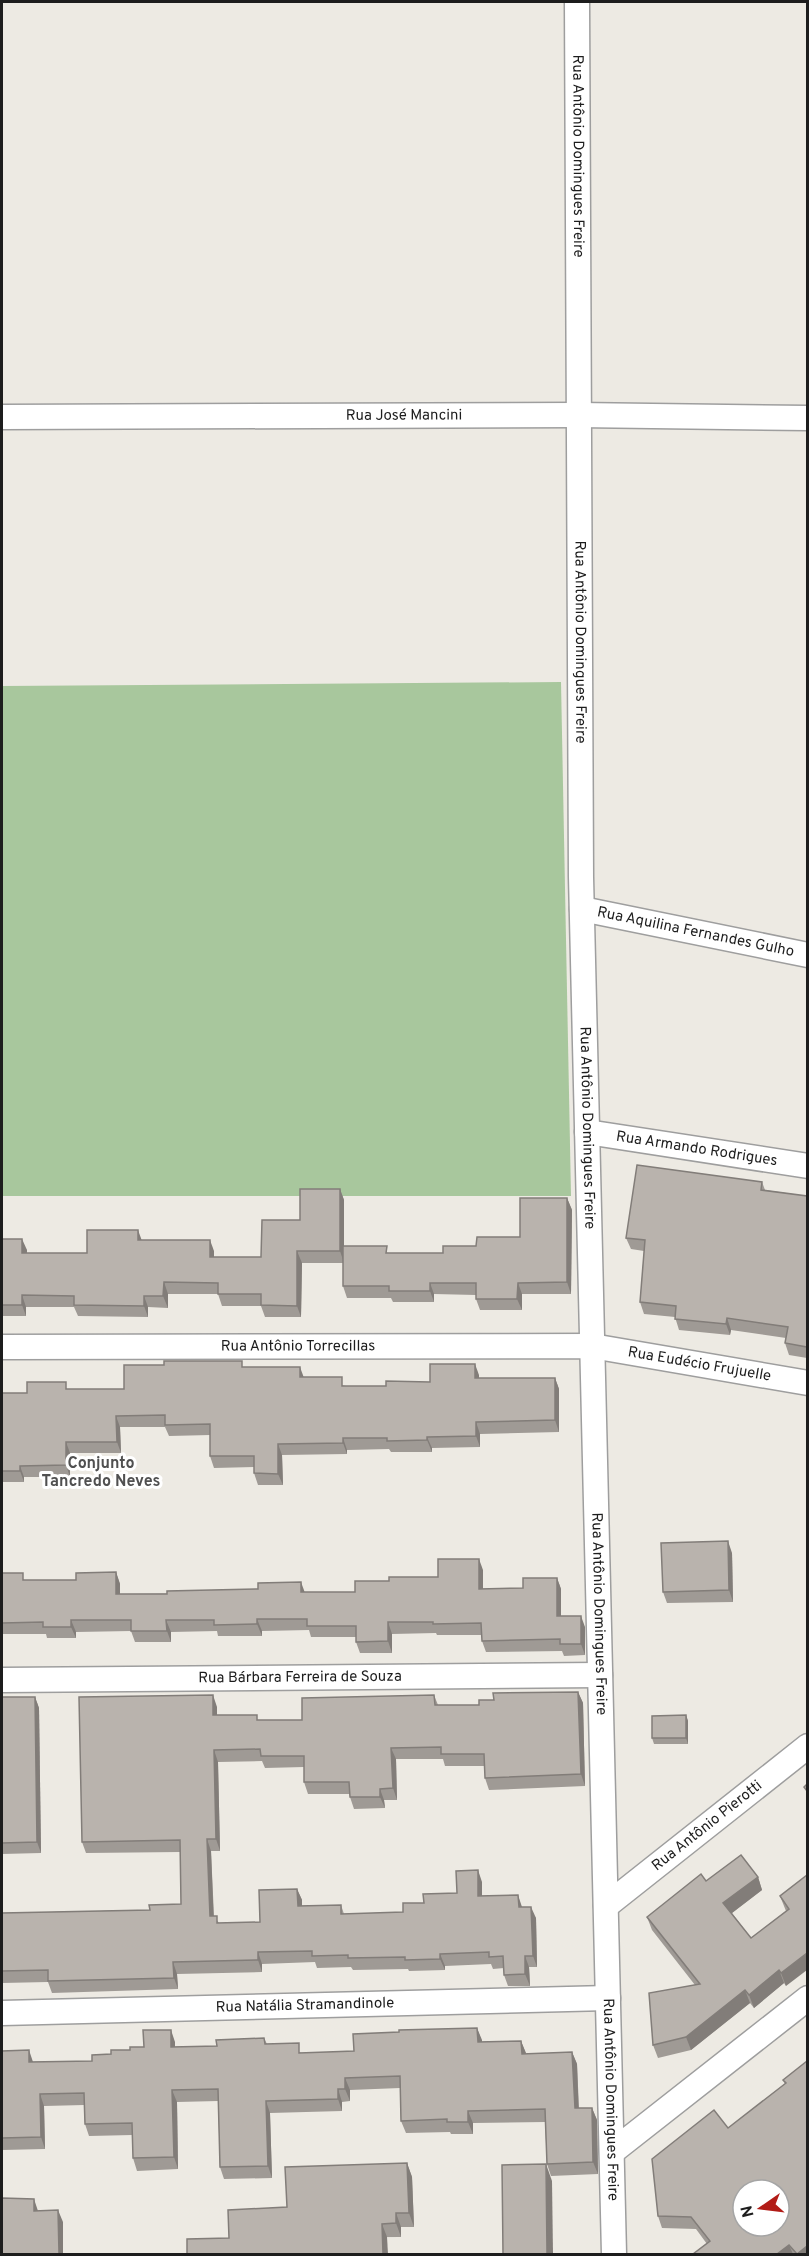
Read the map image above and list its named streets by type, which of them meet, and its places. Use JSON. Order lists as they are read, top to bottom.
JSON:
{
  "streets": {
    "street": [
      "Rua Antônio Domingues Freire",
      "Rua José Mancini",
      "Rua Aquilina Fernandes Gulho",
      "Rua Armando Rodrigues",
      "Rua Antônio Torrecillas",
      "Rua Eudécio Frujuelle",
      "Rua Bárbara Ferreira de Souza",
      "Rua Antônio Pierotti",
      "Rua Natália Stramandinole"
    ]
  },
  "crossings": [
    ["Rua Antônio Domingues Freire", "Rua José Mancini"],
    ["Rua Antônio Domingues Freire", "Rua Aquilina Fernandes Gulho"],
    ["Rua Antônio Domingues Freire", "Rua Armando Rodrigues"],
    ["Rua Antônio Domingues Freire", "Rua Antônio Torrecillas"],
    ["Rua Antônio Domingues Freire", "Rua Eudécio Frujuelle"],
    ["Rua Antônio Domingues Freire", "Rua Bárbara Ferreira de Souza"],
    ["Rua Antônio Domingues Freire", "Rua Antônio Pierotti"],
    ["Rua Antônio Domingues Freire", "Rua Natália Stramandinole"],
    ["Rua Antônio Torrecillas", "Rua Eudécio Frujuelle"]
  ],
  "districts": ["Conjunto Tancredo Neves"],
  "north": "left"
}
